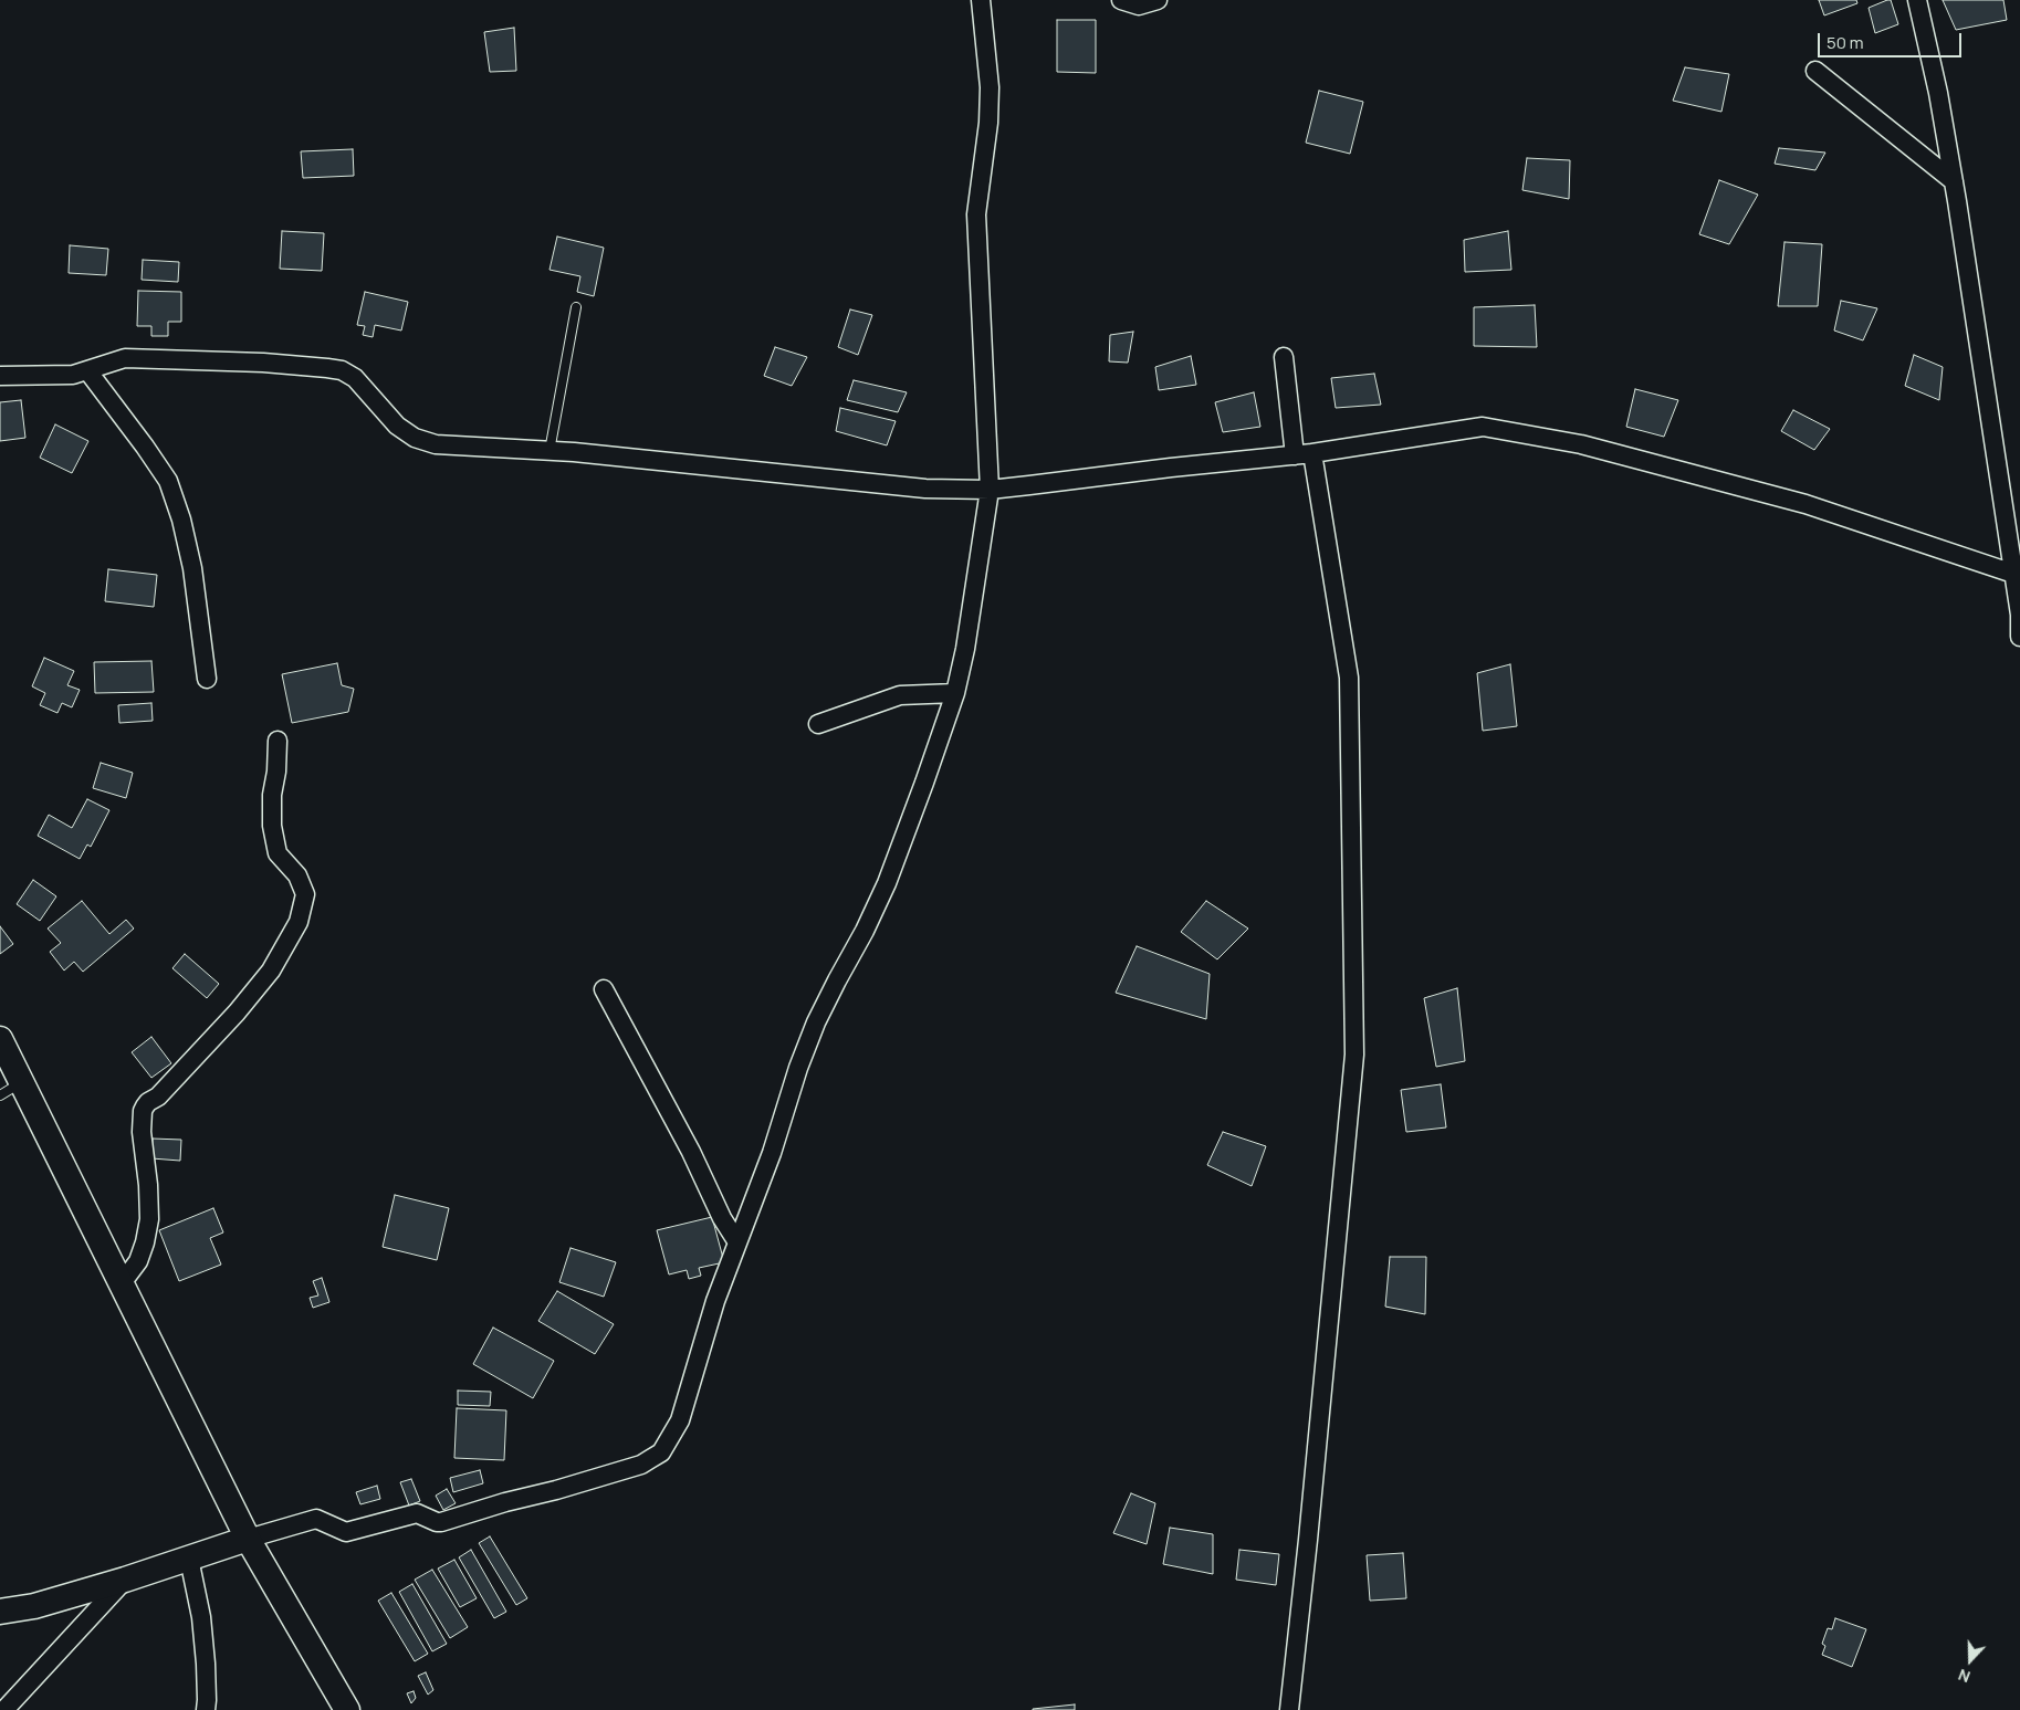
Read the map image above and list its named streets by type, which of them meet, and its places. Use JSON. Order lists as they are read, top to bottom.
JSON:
{
  "scale_bar": "50 m",
  "north": "bottom"
}
